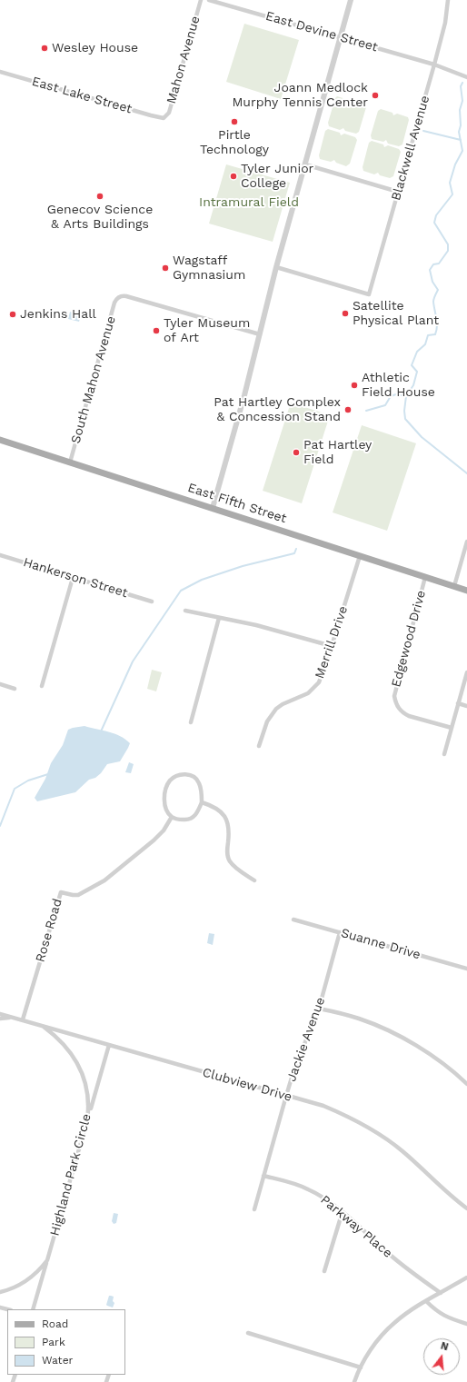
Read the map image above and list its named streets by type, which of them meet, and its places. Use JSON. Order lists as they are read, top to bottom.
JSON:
{
  "streets": {
    "main road": ["East Fifth Street"],
    "street": [
      "East Devine Street",
      "Mahon Avenue",
      "East Lake Street",
      "Blackwell Avenue",
      "South Mahon Avenue",
      "Hankerson Street",
      "Edgewood Drive",
      "Merrill Drive",
      "Rose Road",
      "Suanne Drive",
      "Jackie Avenue",
      "Clubview Drive",
      "Highland Park Circle",
      "Parkway Place"
    ]
  },
  "crossings": [
    ["East Devine Street", "Blackwell Avenue"],
    ["Mahon Avenue", "East Lake Street"],
    ["South Mahon Avenue", "East Fifth Street"],
    ["East Fifth Street", "Edgewood Drive"],
    ["East Fifth Street", "Merrill Drive"],
    ["Rose Road", "Clubview Drive"],
    ["Suanne Drive", "Jackie Avenue"],
    ["Jackie Avenue", "Clubview Drive"],
    ["Jackie Avenue", "Parkway Place"],
    ["Clubview Drive", "Highland Park Circle"]
  ],
  "parks": ["Intramural Field"],
  "places": [
    "Wesley House",
    "Joann Medlock Murphy Tennis Center",
    "Pirtle Technology",
    "Tyler Junior College",
    "Genecov Science & Arts Buildings",
    "Wagstaff Gymnasium",
    "Satellite Physical Plant",
    "Jenkins Hall",
    "Tyler Museum of Art",
    "Athletic Field House",
    "Pat Hartley Complex & Concession Stand",
    "Pat Hartley Field"
  ],
  "legend": ["Road", "Park", "Water"],
  "north": "top"
}
